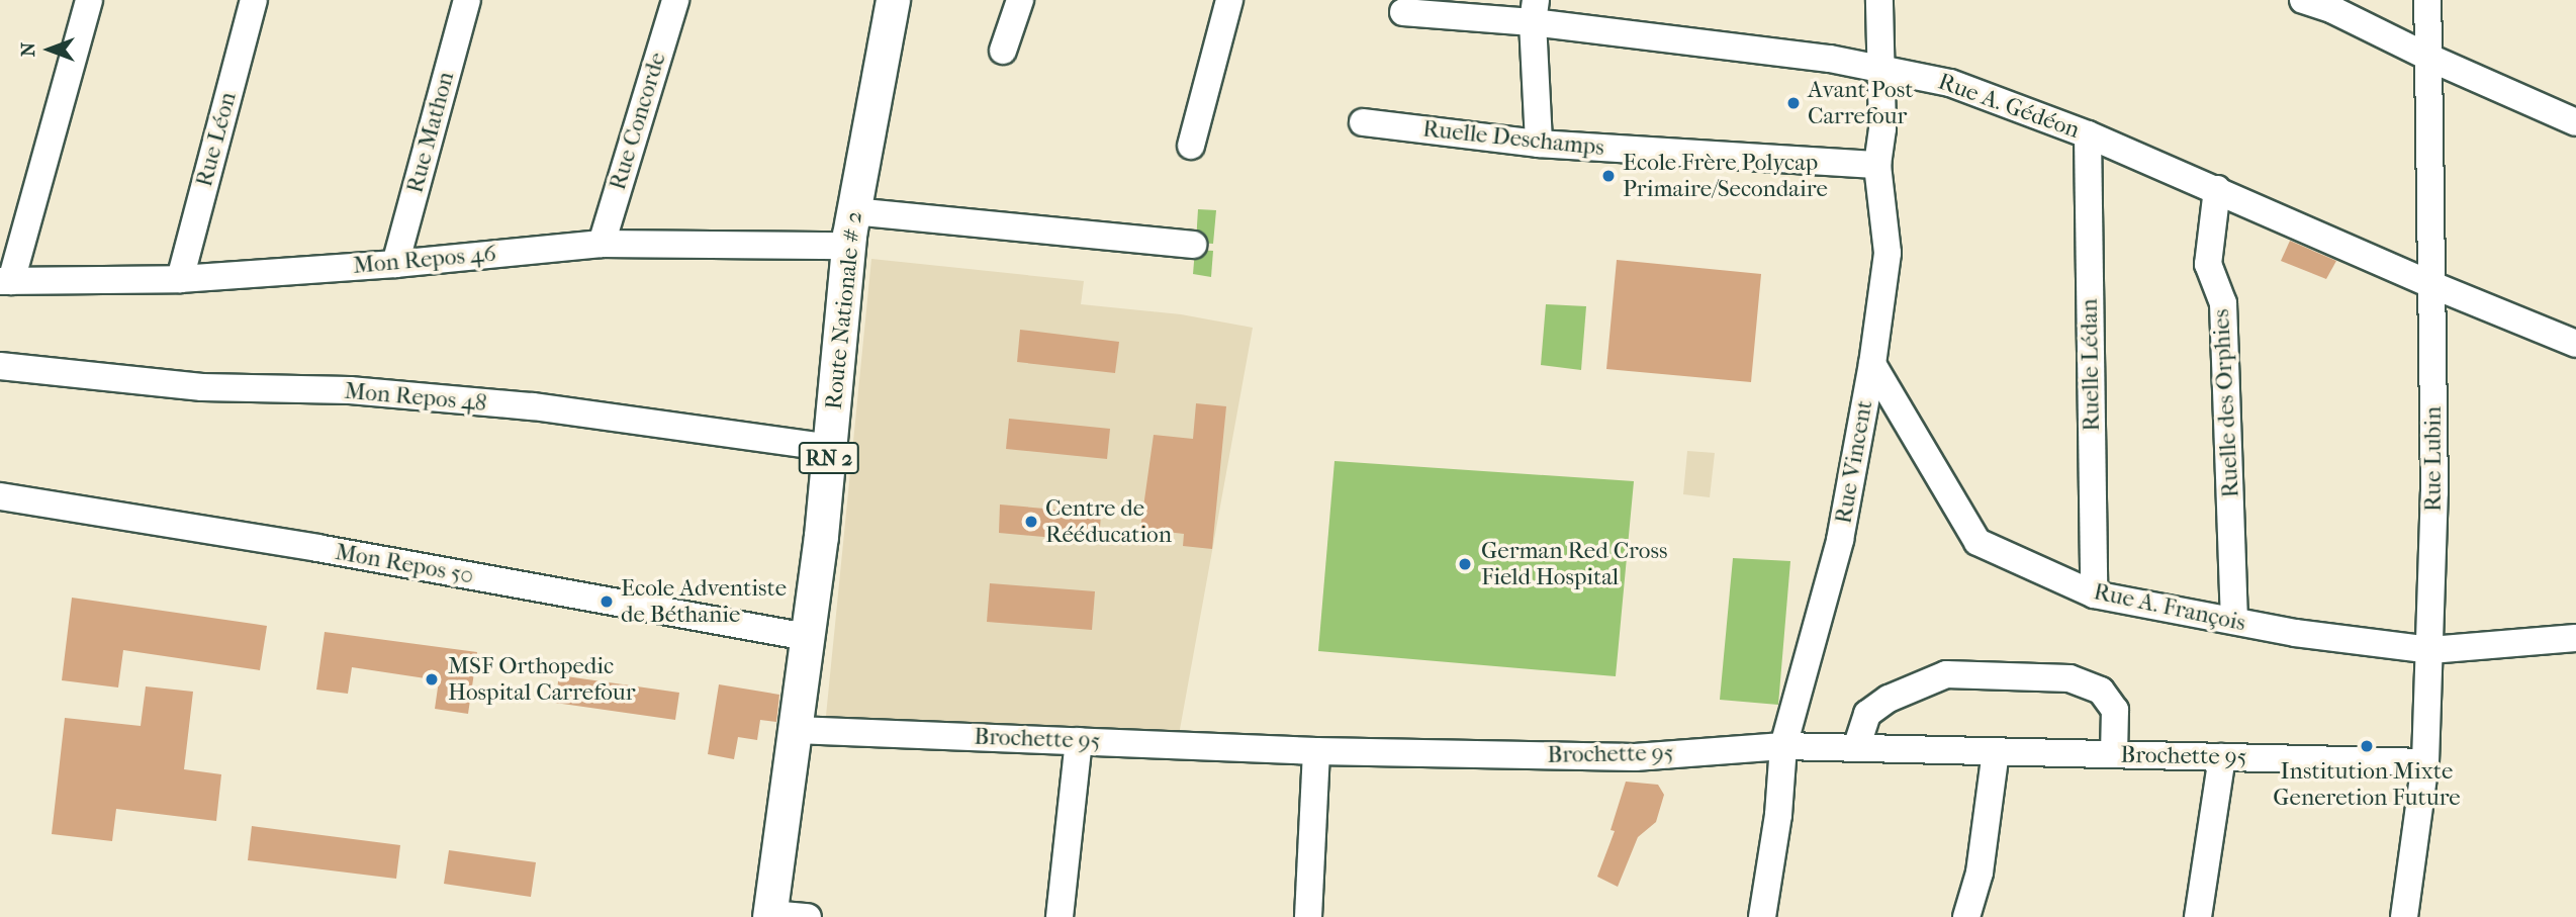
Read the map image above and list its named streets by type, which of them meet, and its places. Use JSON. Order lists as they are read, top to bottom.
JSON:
{
  "streets": {
    "main road": ["Route Nationale # 2", "RN 2"],
    "street": [
      "Rue A. Gédéon",
      "Rue Concorde",
      "Rue Mathon",
      "Ruelle Deschamps",
      "Rue Léon",
      "Mon Repos 46",
      "Ruelle Lédan",
      "Mon Repos 48",
      "Ruelle des Orphies",
      "Rue Lubin",
      "Rue Vincent",
      "Mon Repos 50",
      "Rue A. François",
      "Brochette 95"
    ]
  },
  "crossings": [
    ["Rue A. Gédéon", "Ruelle Lédan"],
    ["Rue A. Gédéon", "Ruelle des Orphies"],
    ["Rue A. Gédéon", "Rue Lubin"],
    ["Rue A. Gédéon", "Rue Vincent"],
    ["Rue Concorde", "Mon Repos 46"],
    ["Rue Mathon", "Mon Repos 46"],
    ["Ruelle Deschamps", "Rue Vincent"],
    ["Rue Léon", "Mon Repos 46"],
    ["Mon Repos 46", "Route Nationale # 2"],
    ["Route Nationale # 2", "Mon Repos 48"],
    ["Route Nationale # 2", "Mon Repos 50"],
    ["Route Nationale # 2", "Brochette 95"],
    ["Ruelle Lédan", "Rue A. François"],
    ["Ruelle des Orphies", "Rue A. François"],
    ["Rue Lubin", "Rue A. François"],
    ["Rue Lubin", "Brochette 95"],
    ["Rue Vincent", "Rue A. François"],
    ["Rue Vincent", "Brochette 95"]
  ],
  "places": [
    "Avant Post Carrefour",
    "Ecole Frère Polycap Primaire/Secondaire",
    "Centre de Rééducation",
    "German Red Cross Field Hospital",
    "Ecole Adventiste de Béthanie",
    "MSF Orthopedic Hospital Carrefour",
    "Institution Mixte Generetion Future"
  ],
  "north": "left"
}
